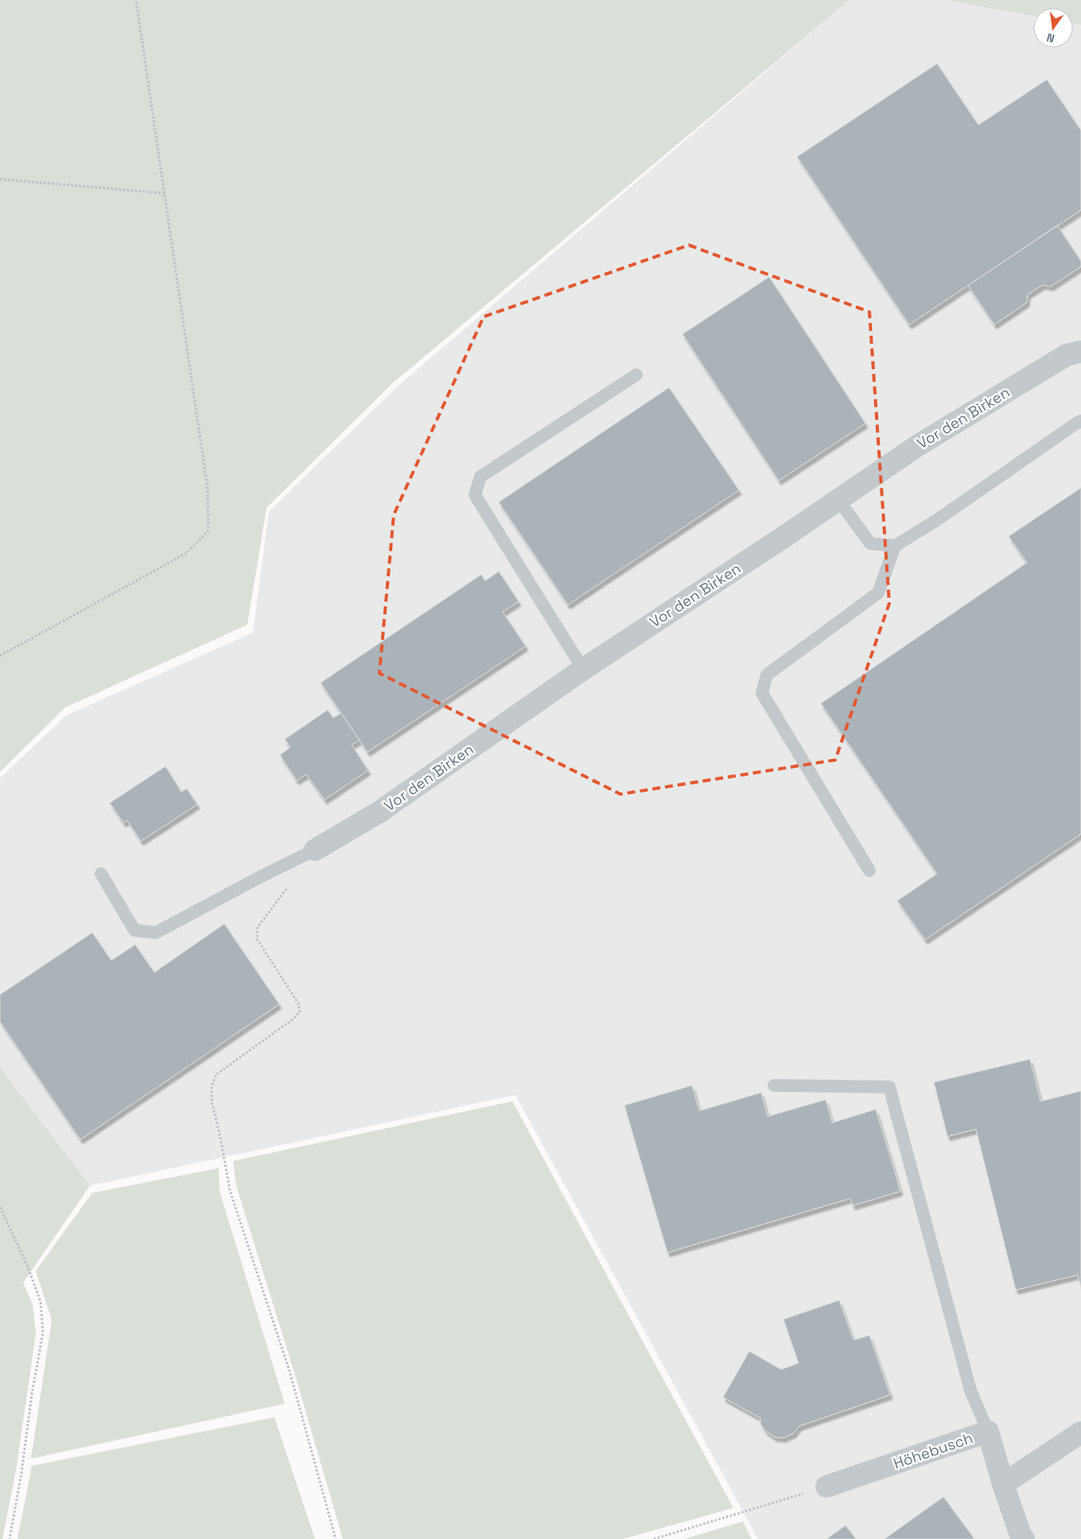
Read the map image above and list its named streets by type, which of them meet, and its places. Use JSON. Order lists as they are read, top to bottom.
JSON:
{
  "streets": {
    "street": ["Vor den Birken", "Höhebusch"]
  },
  "north": "bottom"
}
